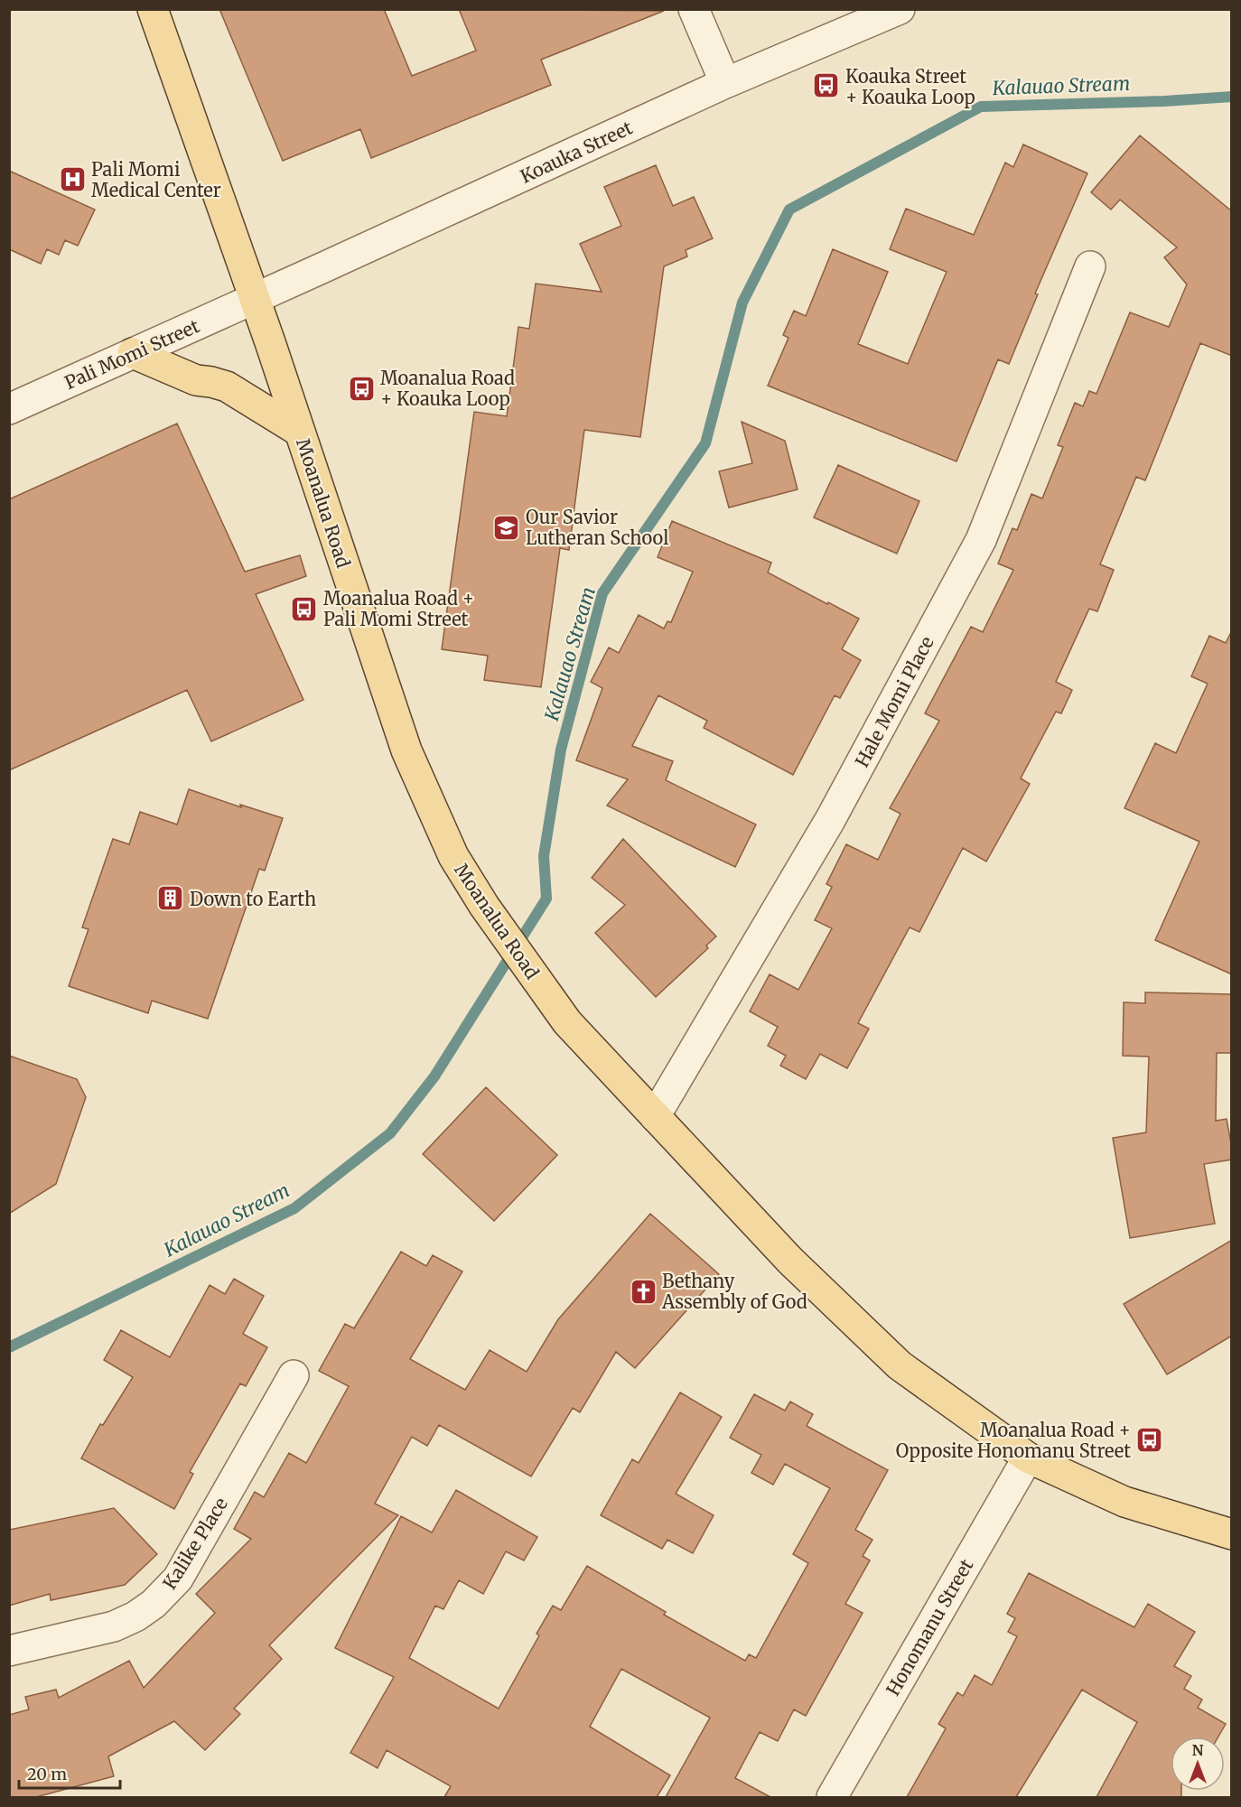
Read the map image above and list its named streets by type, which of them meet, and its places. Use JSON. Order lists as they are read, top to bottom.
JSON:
{
  "streets": {
    "main road": ["Moanalua Road"],
    "street": [
      "Koauka Street",
      "Pali Momi Street",
      "Hale Momi Place",
      "Kalike Place",
      "Honomanu Street"
    ]
  },
  "crossings": [
    ["Koauka Street", "Pali Momi Street"],
    ["Koauka Street", "Moanalua Road"],
    ["Pali Momi Street", "Moanalua Road"],
    ["Moanalua Road", "Hale Momi Place"],
    ["Moanalua Road", "Honomanu Street"]
  ],
  "water": ["Kalauao Stream"],
  "places": {
    "bus stop": [
      "Koauka Street + Koauka Loop",
      "Moanalua Road + Koauka Loop",
      "Moanalua Road + Pali Momi Street",
      "Moanalua Road + Opposite Honomanu Street"
    ],
    "hospital": ["Pali Momi Medical Center"],
    "school or university": ["Our Savior Lutheran School"],
    "building": ["Down to Earth"],
    "church": ["Bethany Assembly of God"]
  },
  "scale_bar": "20 m",
  "north": "top"
}
